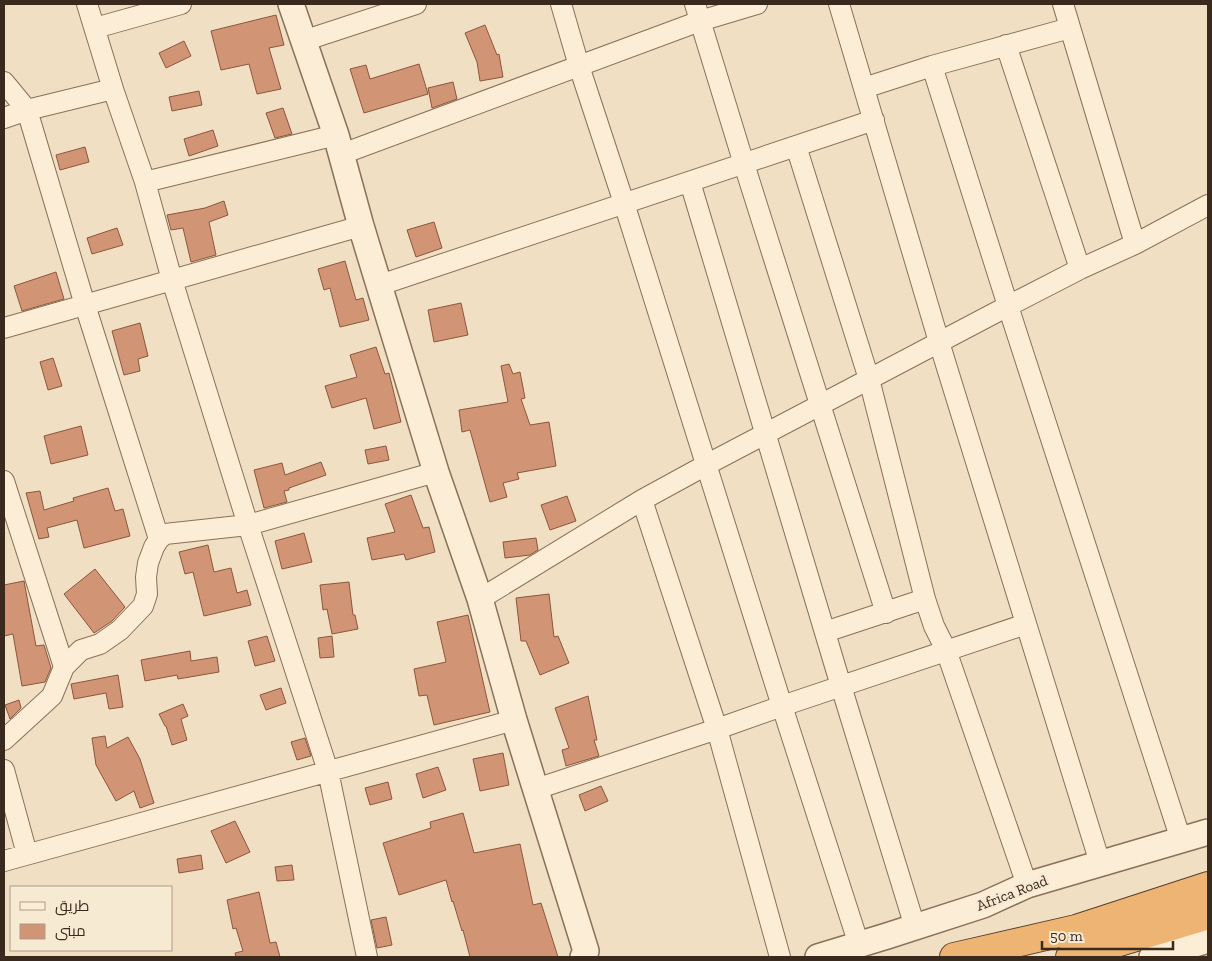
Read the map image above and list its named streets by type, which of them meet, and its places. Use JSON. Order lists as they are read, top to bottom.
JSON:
{
  "streets": {
    "street": ["Africa Road"]
  },
  "legend": ["طريق", "مبنى"],
  "scale_bar": "50 m"
}
